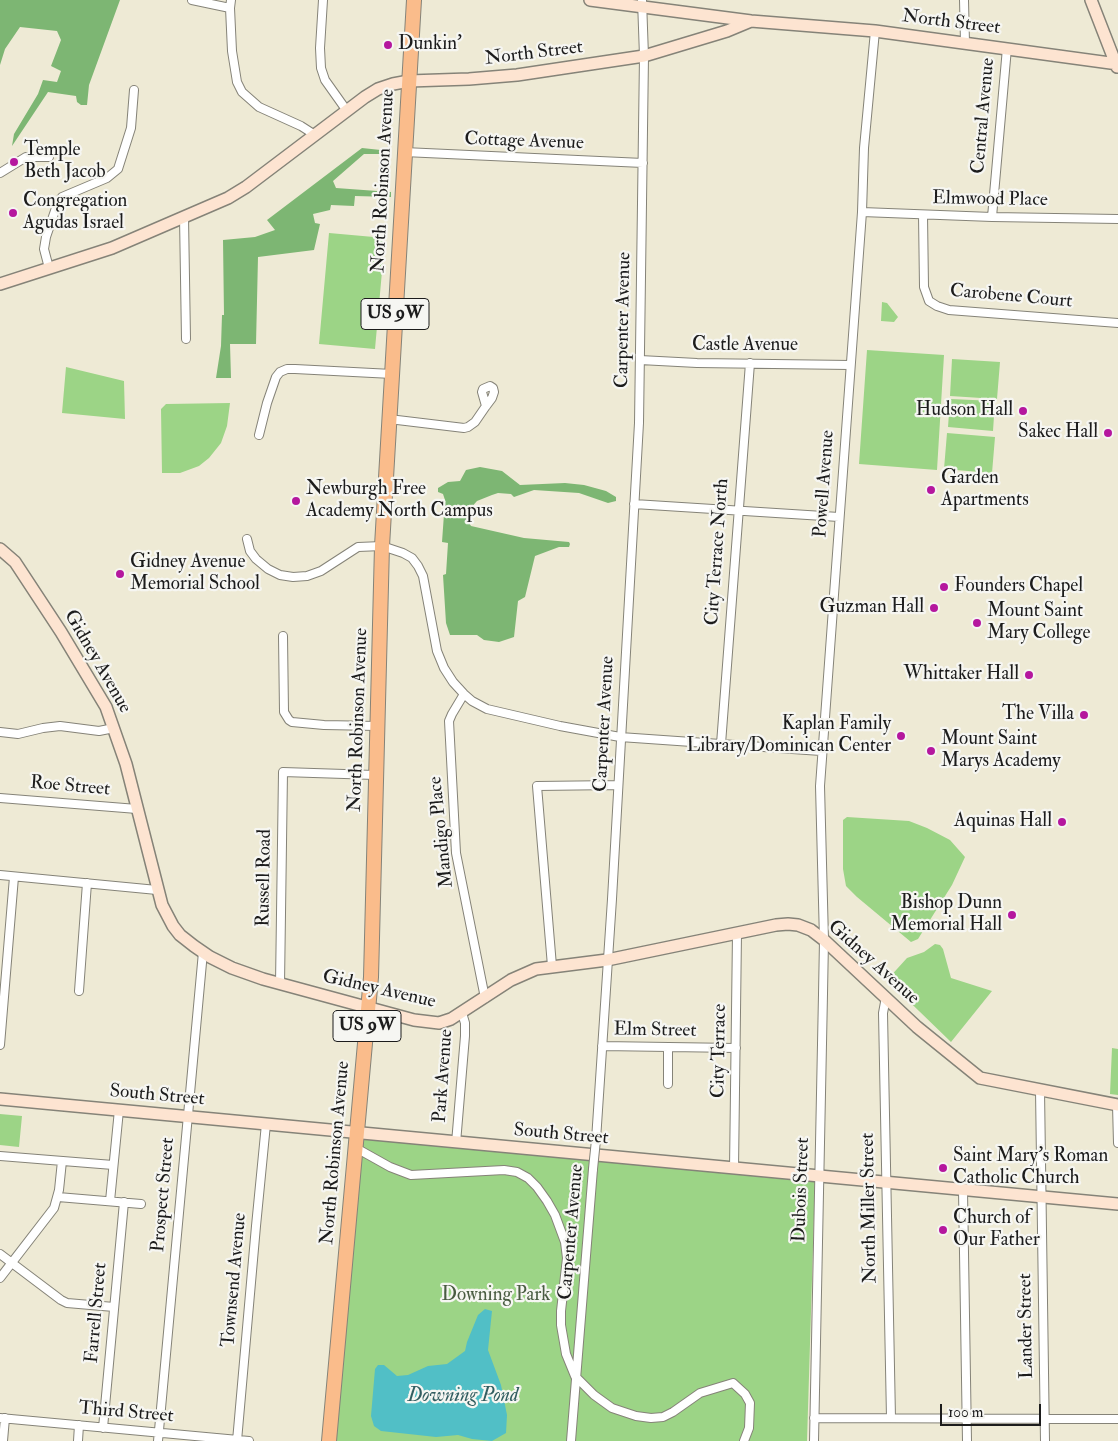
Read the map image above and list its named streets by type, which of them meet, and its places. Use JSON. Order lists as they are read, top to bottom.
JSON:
{
  "streets": {
    "highway": ["North Robinson Avenue", "US 9W"],
    "street": [
      "North Street",
      "Central Avenue",
      "Cottage Avenue",
      "Elmwood Place",
      "Carobene Court",
      "Carpenter Avenue",
      "Castle Avenue",
      "Powell Avenue",
      "City Terrace North",
      "Gidney Avenue",
      "Roe Street",
      "Mandigo Place",
      "Russell Road",
      "Elm Street",
      "City Terrace",
      "Park Avenue",
      "South Street",
      "Dubois Street",
      "Prospect Street",
      "North Miller Street",
      "Townsend Avenue",
      "Farrell Street",
      "Lander Street",
      "Third Street"
    ]
  },
  "crossings": [
    ["North Street", "Central Avenue"],
    ["North Street", "North Robinson Avenue"],
    ["North Street", "Carpenter Avenue"],
    ["North Street", "Powell Avenue"],
    ["Central Avenue", "Elmwood Place"],
    ["Cottage Avenue", "North Robinson Avenue"],
    ["Cottage Avenue", "Carpenter Avenue"],
    ["North Robinson Avenue", "Gidney Avenue"],
    ["North Robinson Avenue", "Russell Road"],
    ["North Robinson Avenue", "South Street"],
    ["Elmwood Place", "Carobene Court"],
    ["Elmwood Place", "Powell Avenue"],
    ["Carpenter Avenue", "Castle Avenue"],
    ["Carpenter Avenue", "Gidney Avenue"],
    ["Carpenter Avenue", "Elm Street"],
    ["Castle Avenue", "Powell Avenue"],
    ["Castle Avenue", "City Terrace North"],
    ["Powell Avenue", "Gidney Avenue"],
    ["Powell Avenue", "Dubois Street"],
    ["Gidney Avenue", "Roe Street"],
    ["Gidney Avenue", "Mandigo Place"],
    ["Gidney Avenue", "Russell Road"],
    ["Gidney Avenue", "City Terrace"],
    ["Gidney Avenue", "Park Avenue"],
    ["Gidney Avenue", "Dubois Street"],
    ["Gidney Avenue", "Prospect Street"],
    ["Gidney Avenue", "North Miller Street"],
    ["Gidney Avenue", "Lander Street"],
    ["Elm Street", "City Terrace"],
    ["City Terrace", "South Street"],
    ["Park Avenue", "South Street"],
    ["South Street", "Dubois Street"],
    ["South Street", "Prospect Street"],
    ["South Street", "North Miller Street"],
    ["South Street", "Townsend Avenue"],
    ["South Street", "Lander Street"],
    ["Prospect Street", "Third Street"],
    ["Townsend Avenue", "Third Street"],
    ["Farrell Street", "Third Street"]
  ],
  "water": ["Downing Pond"],
  "parks": ["Downing Park"],
  "places": [
    "Dunkin'",
    "Temple Beth Jacob",
    "Congregation Agudas Israel",
    "Hudson Hall",
    "Sakec Hall",
    "Garden Apartments",
    "Newburgh Free Academy North Campus",
    "Gidney Avenue Memorial School",
    "Founders Chapel",
    "Guzman Hall",
    "Mount Saint Mary College",
    "Whittaker Hall",
    "The Villa",
    "Kaplan Family Library/Dominican Center",
    "Mount Saint Marys Academy",
    "Aquinas Hall",
    "Bishop Dunn Memorial Hall",
    "Saint Mary's Roman Catholic Church",
    "Church of Our Father"
  ],
  "scale_bar": "100 m"
}
